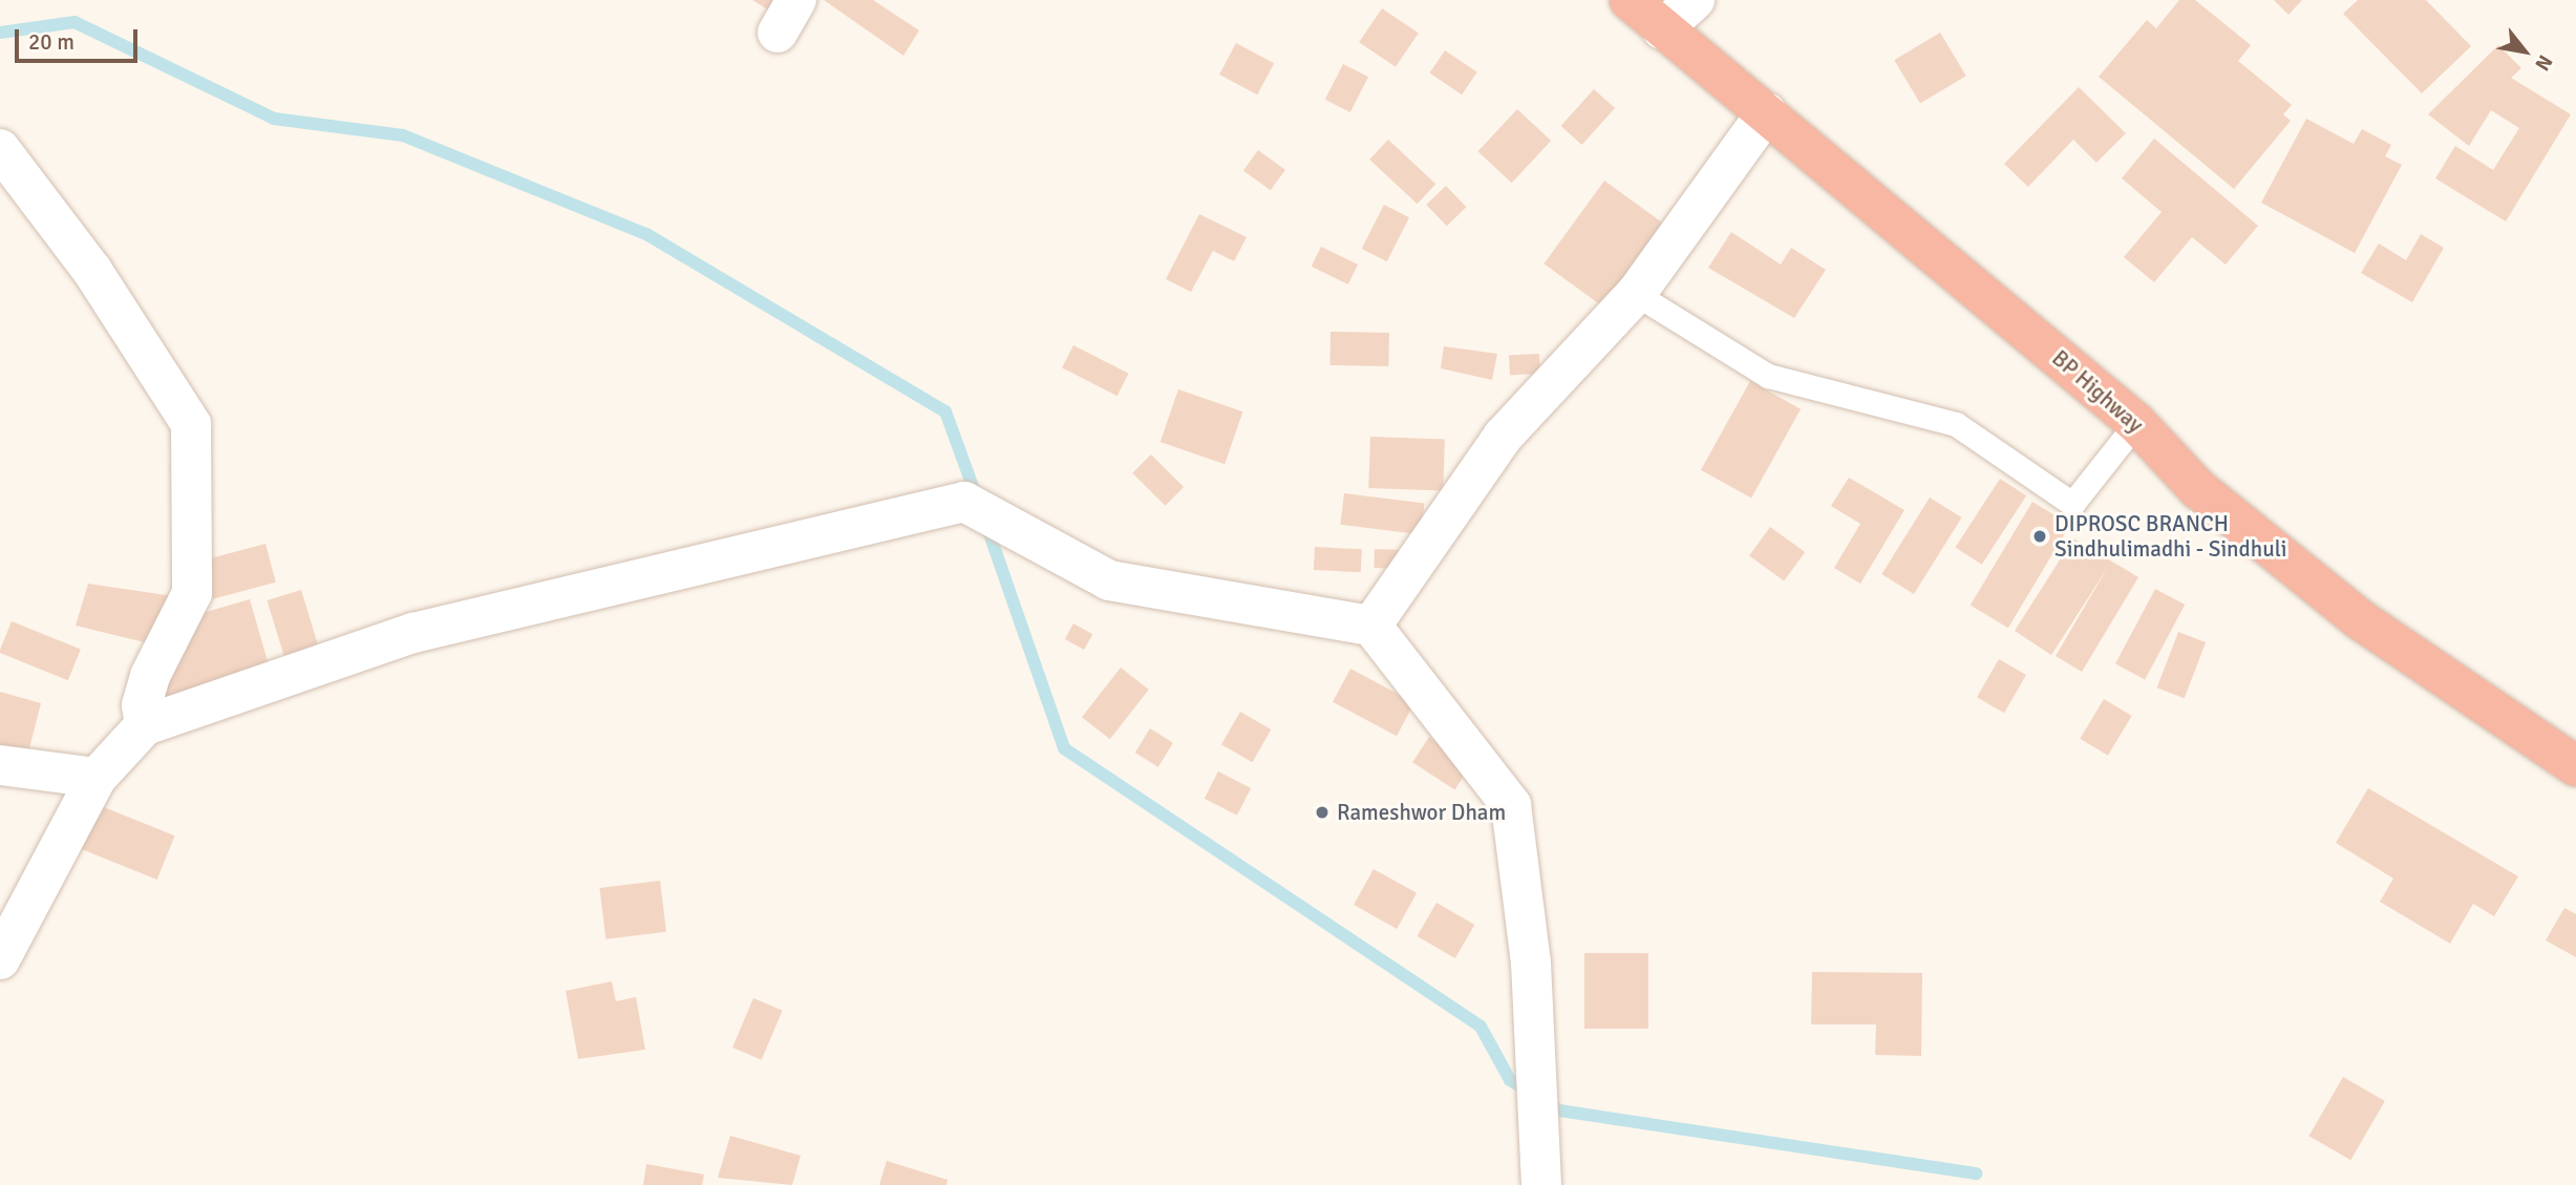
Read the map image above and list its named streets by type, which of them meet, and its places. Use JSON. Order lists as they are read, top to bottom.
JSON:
{
  "streets": {
    "highway": ["BP Highway"]
  },
  "places": ["DIPROSC BRANCH Sindhulimadhi - Sindhuli", "Rameshwor Dham"],
  "scale_bar": "20 m",
  "north": "bottom right"
}
